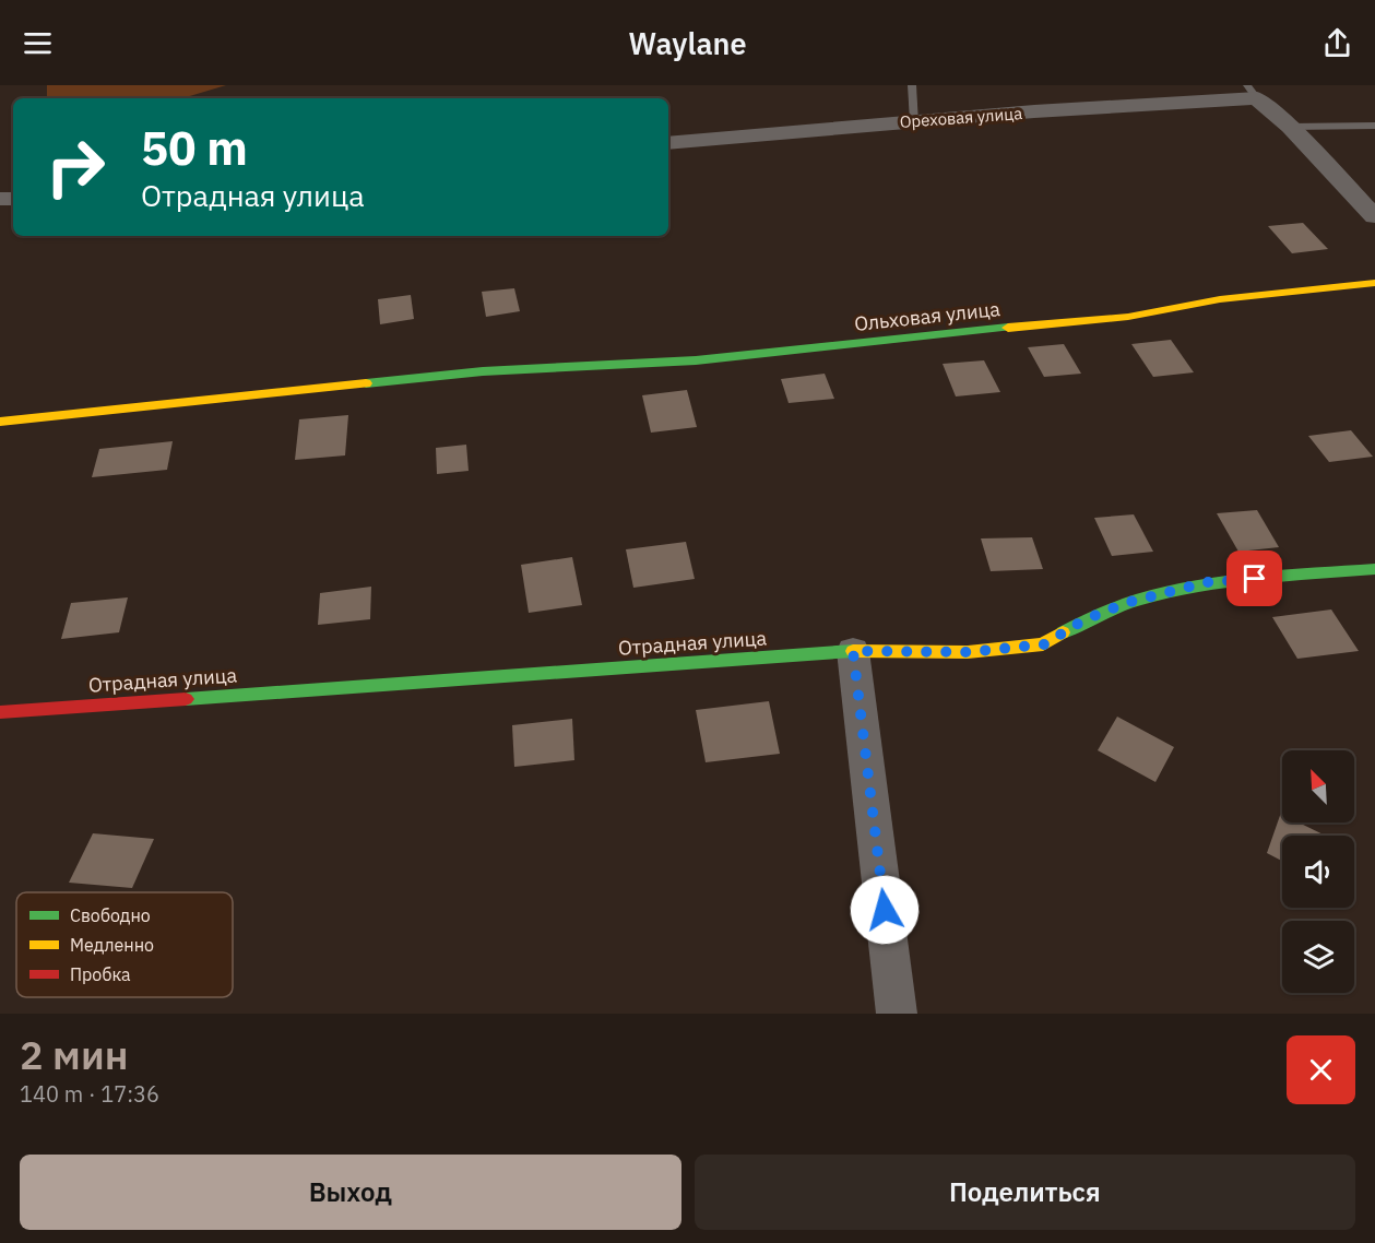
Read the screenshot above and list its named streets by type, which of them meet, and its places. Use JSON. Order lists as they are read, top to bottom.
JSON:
{
  "streets": {
    "street": ["Ореховая улица", "Ольховая улица", "Отрадная улица"]
  },
  "legend": ["Свободно", "Медленно", "Пробка"],
  "north": "top left",
  "page": {
    "header": "Waylane",
    "turn": ["50 m", "Отрадная улица"],
    "heading": ["2 мин", "140 m · 17:36"],
    "buttons": ["Выход", "Поделиться"]
  }
}
